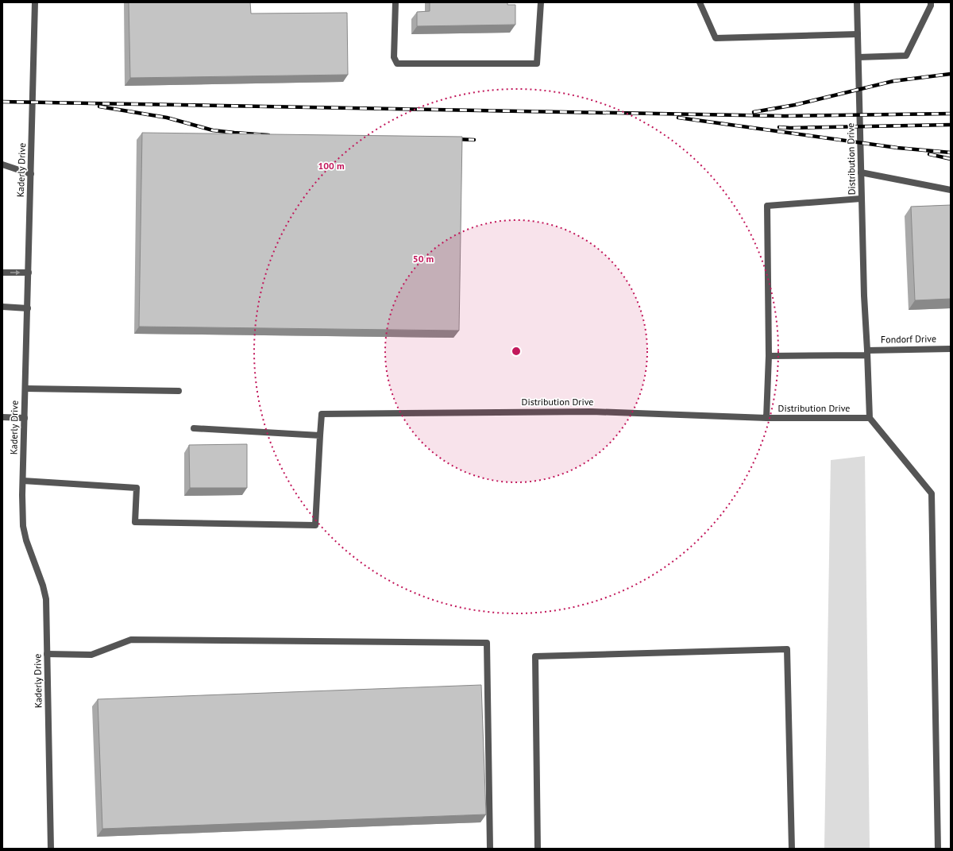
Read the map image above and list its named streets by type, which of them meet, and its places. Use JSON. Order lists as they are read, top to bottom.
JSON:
{
  "streets": {
    "street": ["Distribution Drive", "Kaderly Drive", "Fondorf Drive"]
  },
  "crossings": [
    ["Distribution Drive", "Fondorf Drive"]
  ],
  "rings": ["100 m", "50 m"]
}
